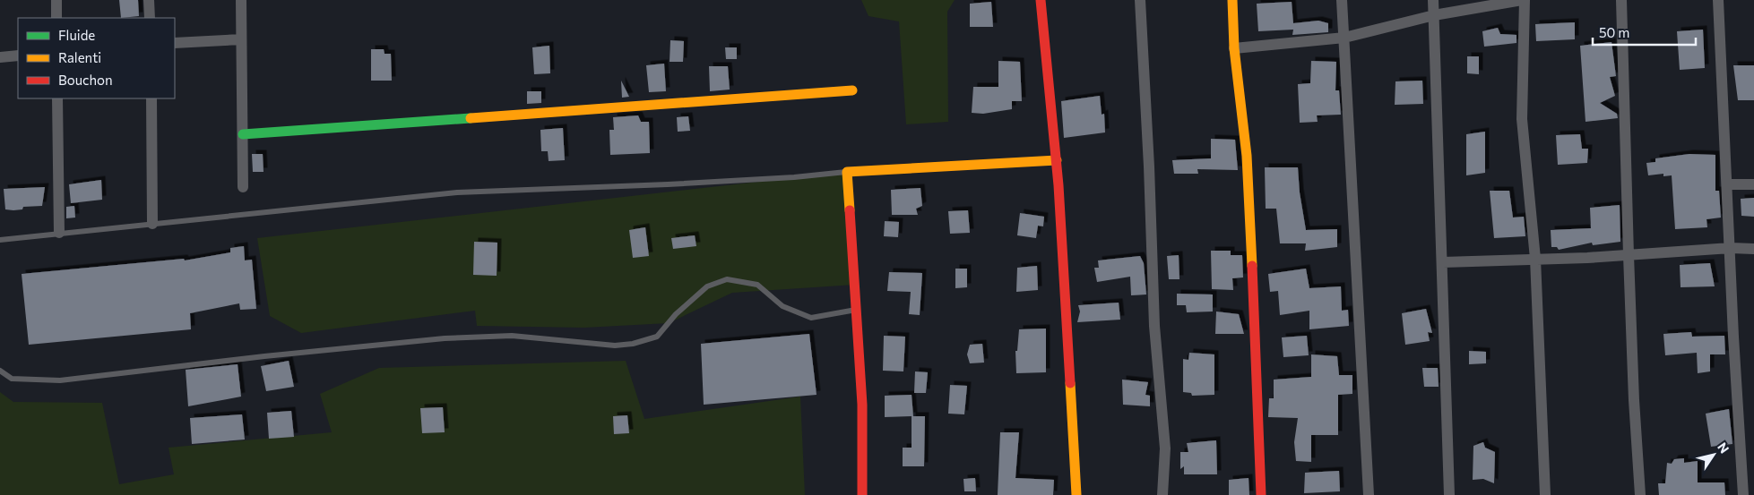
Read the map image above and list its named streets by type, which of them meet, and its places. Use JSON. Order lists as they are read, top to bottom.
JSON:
{
  "legend": ["Fluide", "Ralenti", "Bouchon"],
  "scale_bar": "50 m",
  "north": "top right"
}
